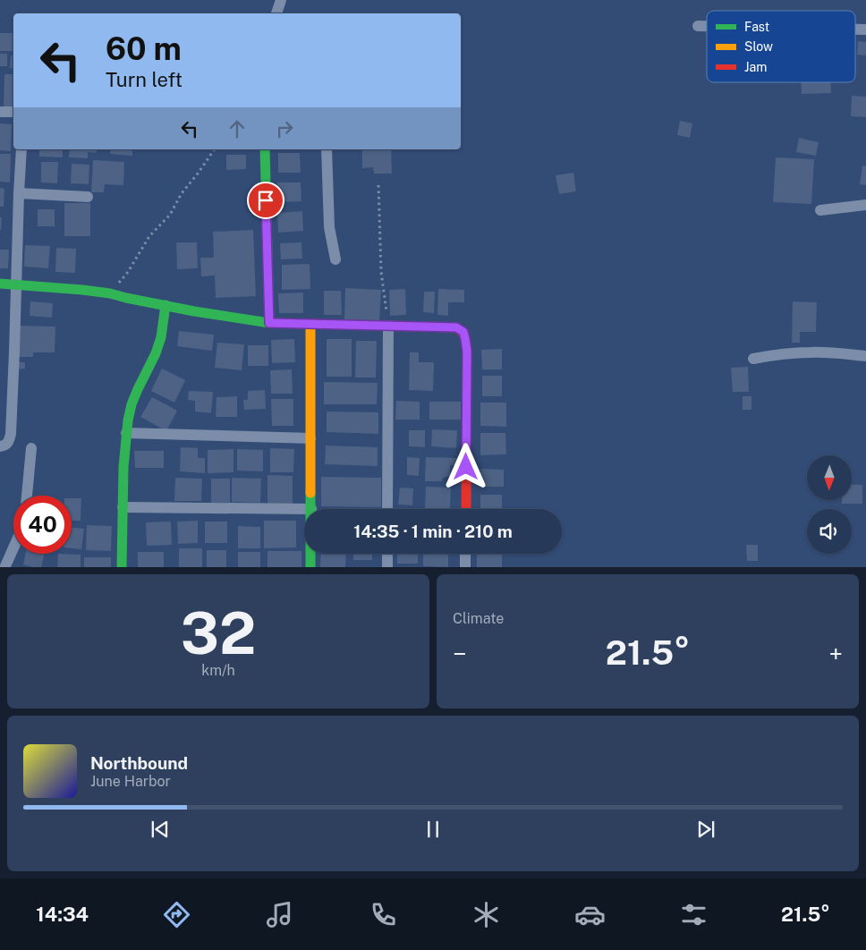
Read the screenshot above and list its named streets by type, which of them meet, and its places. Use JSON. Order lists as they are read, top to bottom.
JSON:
{
  "legend": ["Fast", "Slow", "Jam"],
  "north": "bottom",
  "page": {
    "turn": ["60 m", "Turn left"],
    "limit": "40",
    "trip": "14:35 · 1 min · 210 m",
    "tile": [
      ["32", "km/h"],
      "Climate"
    ],
    "heat": ["−", "21.5°", "+"],
    "song": ["Northbound", "June Harbor"],
    "tabs": ["14:34", "21.5°"]
  }
}
